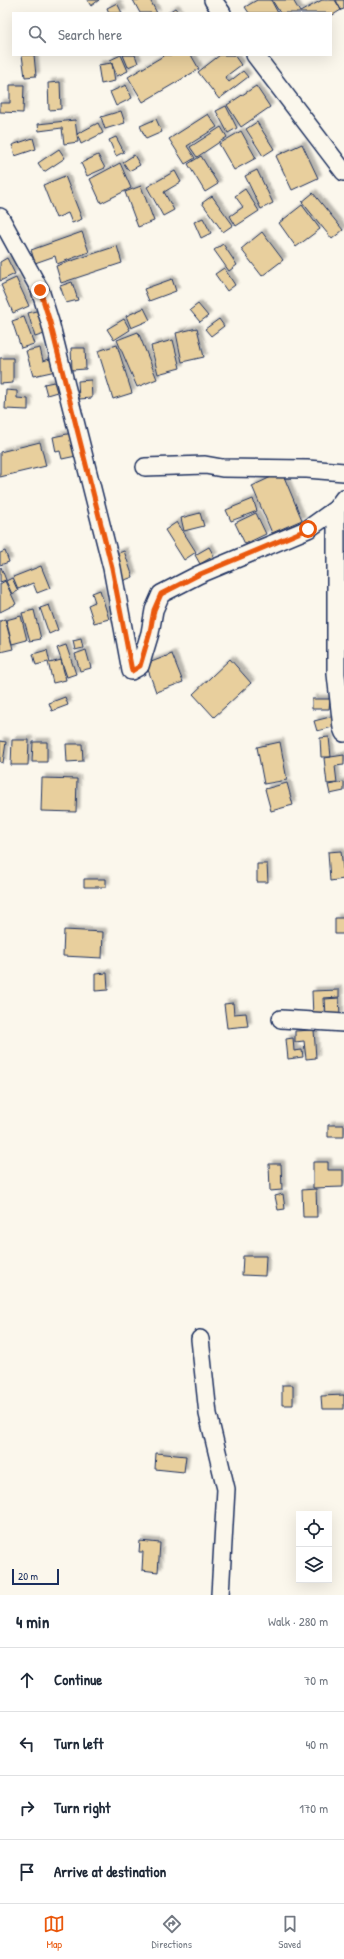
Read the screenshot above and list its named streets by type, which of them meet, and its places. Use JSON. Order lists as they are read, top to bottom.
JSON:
{
  "scale_bar": "20 m",
  "page": {
    "search": "Search here",
    "scale": "20 m",
    "heading": ["4 min", "Walk · 280 m"],
    "list": [
      ["Continue", "70 m"],
      ["Turn left", "40 m"],
      ["Turn right", "170 m"],
      "Arrive at destination"
    ],
    "nav": ["Map", "Directions", "Saved"]
  }
}
